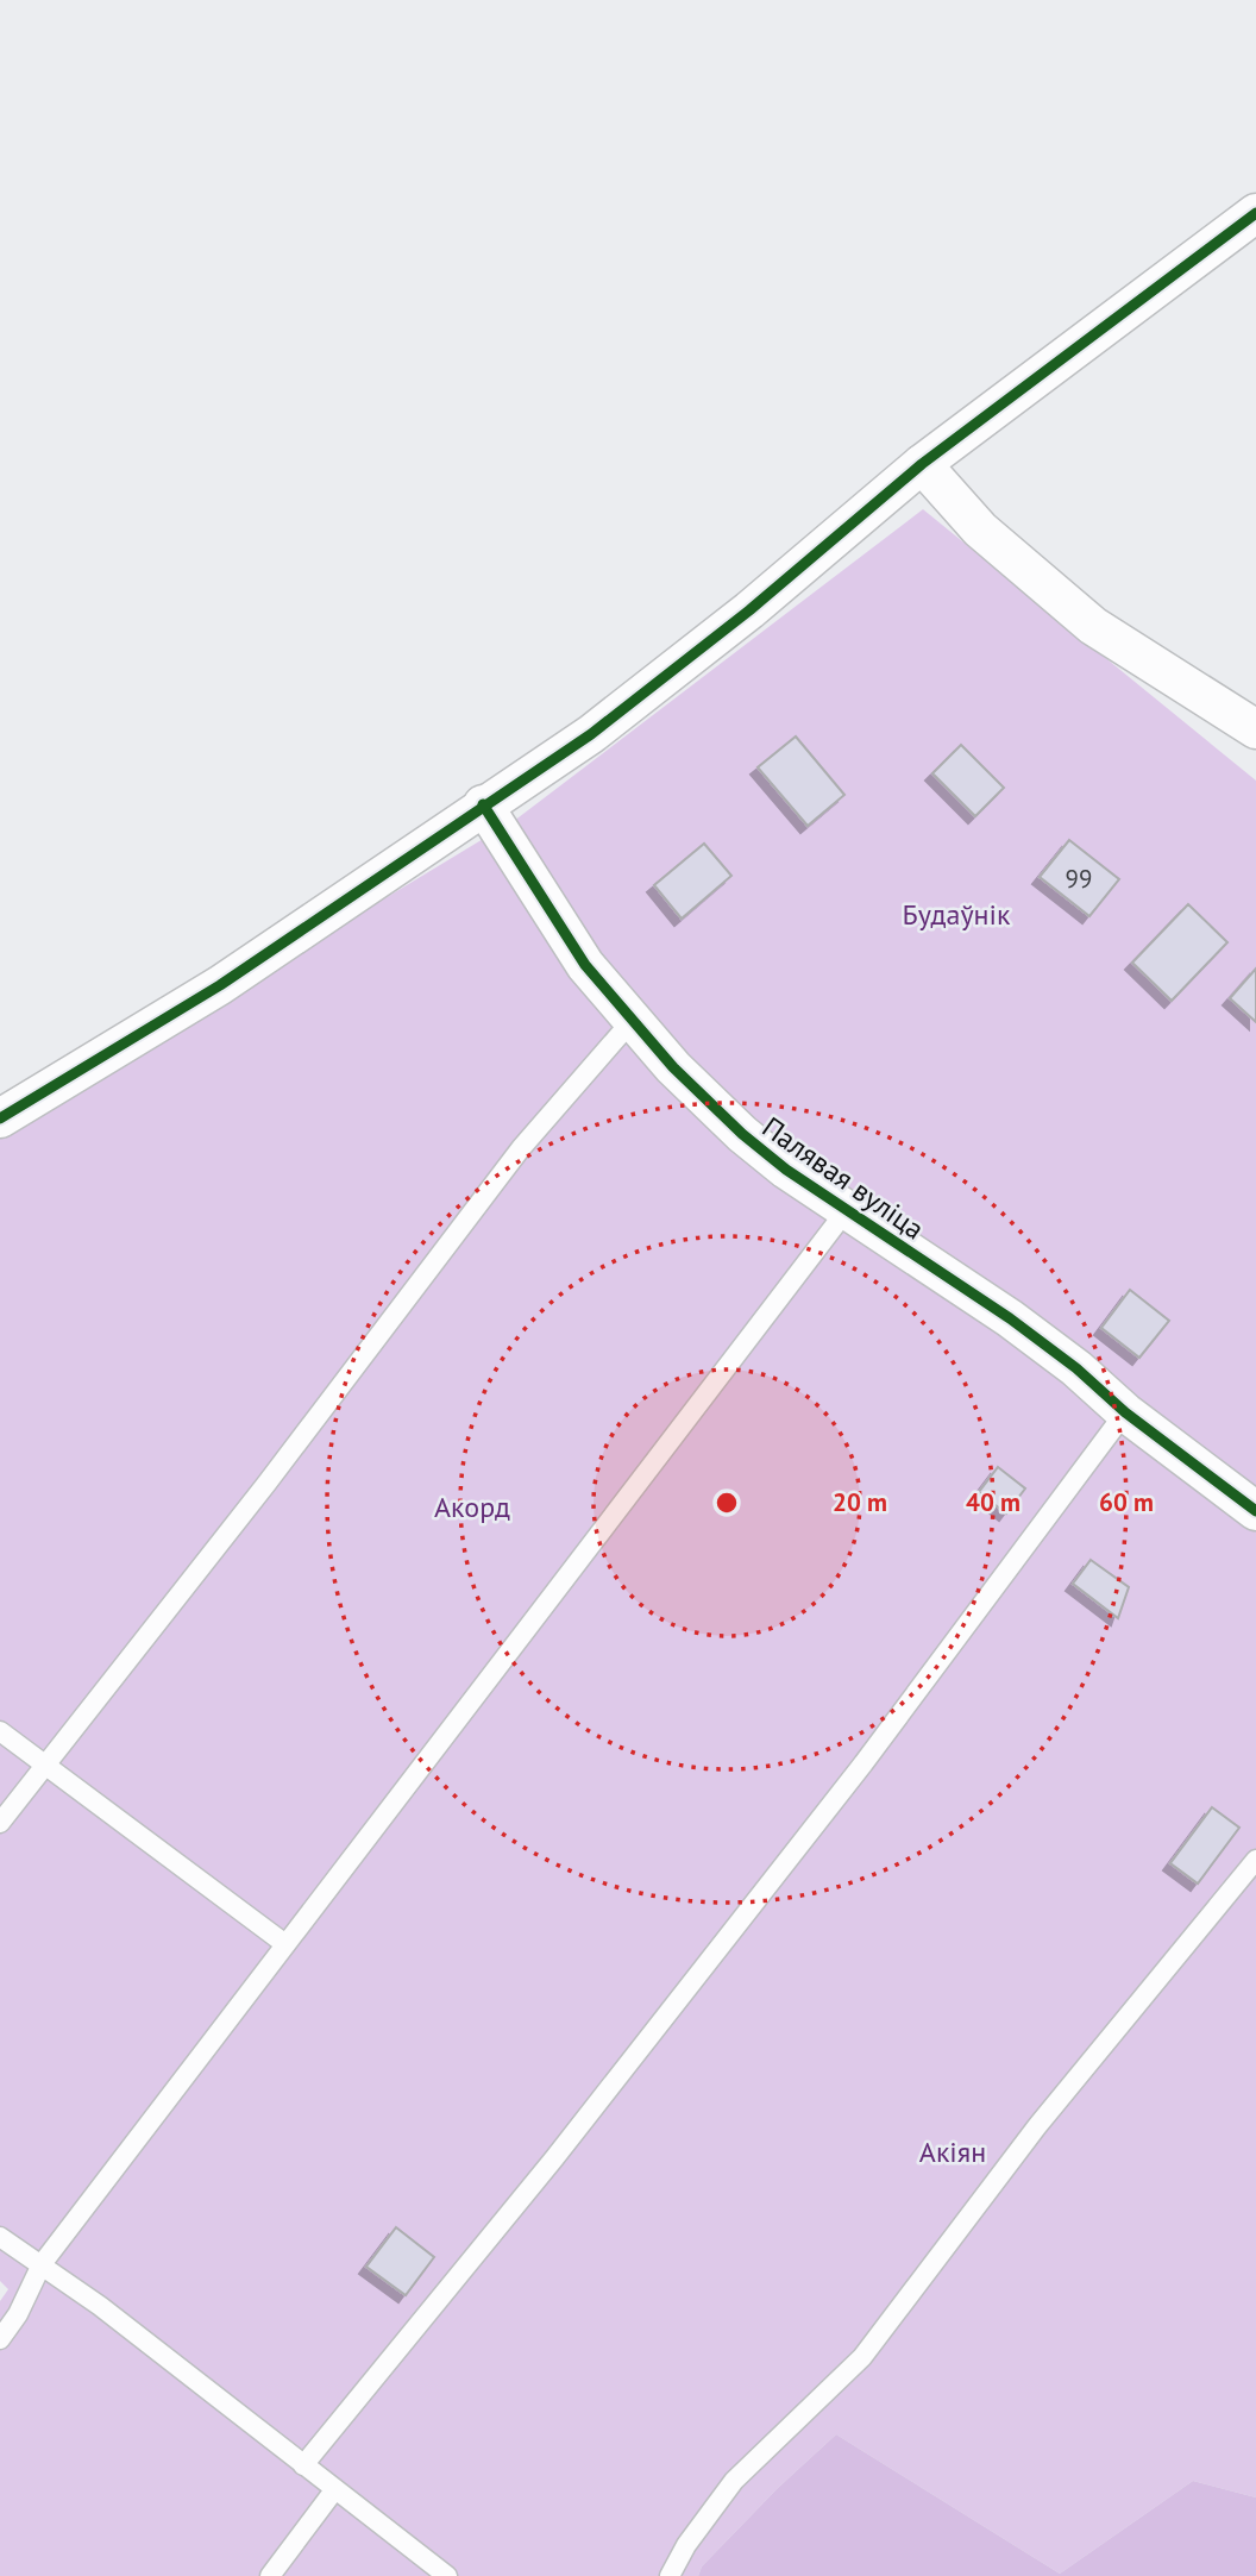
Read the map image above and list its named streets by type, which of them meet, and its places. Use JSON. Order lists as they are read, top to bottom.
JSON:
{
  "streets": {
    "street": ["Палявая вуліца"]
  },
  "parks": ["Будаўнік", "Акорд", "Акіян"],
  "house_numbers": ["99"],
  "rings": ["20 m", "40 m", "60 m"]
}
